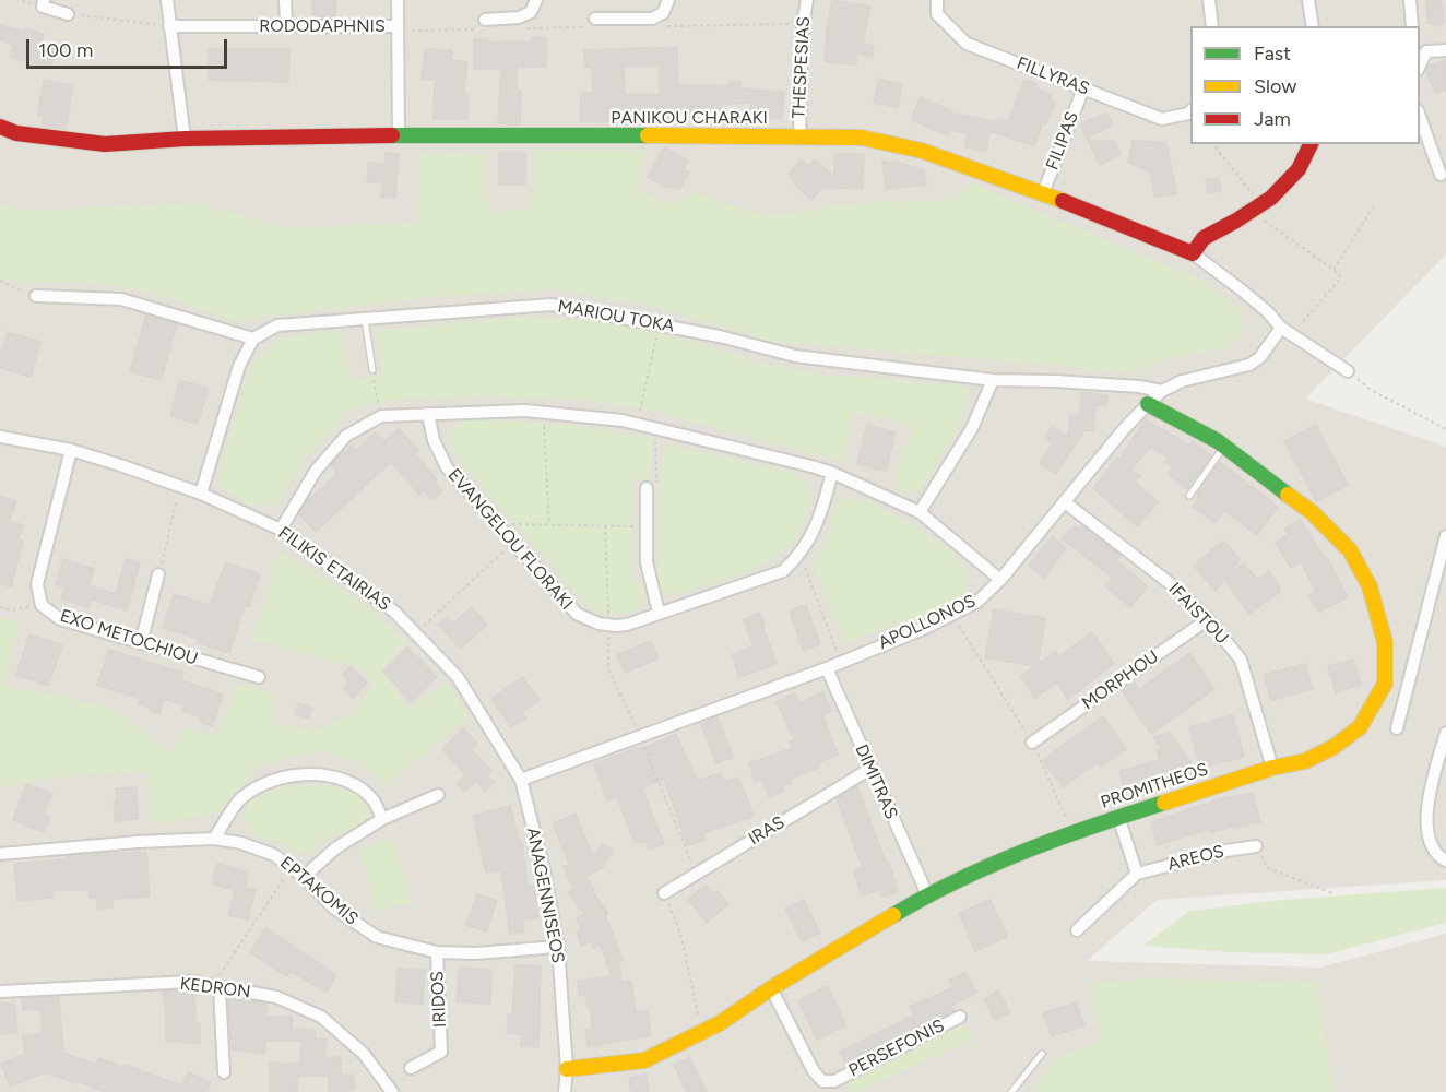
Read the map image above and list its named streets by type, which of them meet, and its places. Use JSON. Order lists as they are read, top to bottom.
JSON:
{
  "streets": {
    "street": [
      "RODODAPHNIS",
      "THESPESIAS",
      "FILLYRAS",
      "PANIKOU CHARAKI",
      "FILIPAS",
      "MARIOU TOKA",
      "EVANGELOU FLORAKI",
      "FILIKIS ETAIRIAS",
      "IFAISTOU",
      "APOLLONOS",
      "EXO METOCHIOU",
      "MORPHOU",
      "DIMITRAS",
      "PROMITHEOS",
      "IRAS",
      "AREOS",
      "EPTAKOMIS",
      "ANAGENNISEOS",
      "KEDRON",
      "IRIDOS",
      "PERSEFONIS"
    ]
  },
  "crossings": [
    ["THESPESIAS", "PANIKOU CHARAKI"],
    ["FILLYRAS", "FILIPAS"],
    ["PANIKOU CHARAKI", "FILIPAS"],
    ["MARIOU TOKA", "APOLLONOS"],
    ["FILIKIS ETAIRIAS", "APOLLONOS"],
    ["FILIKIS ETAIRIAS", "EXO METOCHIOU"],
    ["FILIKIS ETAIRIAS", "ANAGENNISEOS"],
    ["IFAISTOU", "APOLLONOS"],
    ["IFAISTOU", "MORPHOU"],
    ["IFAISTOU", "PROMITHEOS"],
    ["APOLLONOS", "DIMITRAS"],
    ["APOLLONOS", "PROMITHEOS"],
    ["APOLLONOS", "ANAGENNISEOS"],
    ["DIMITRAS", "PROMITHEOS"],
    ["DIMITRAS", "IRAS"],
    ["PROMITHEOS", "ANAGENNISEOS"],
    ["PROMITHEOS", "PERSEFONIS"],
    ["EPTAKOMIS", "ANAGENNISEOS"],
    ["EPTAKOMIS", "IRIDOS"]
  ],
  "legend": ["Fast", "Slow", "Jam"],
  "scale_bar": "100 m"
}
